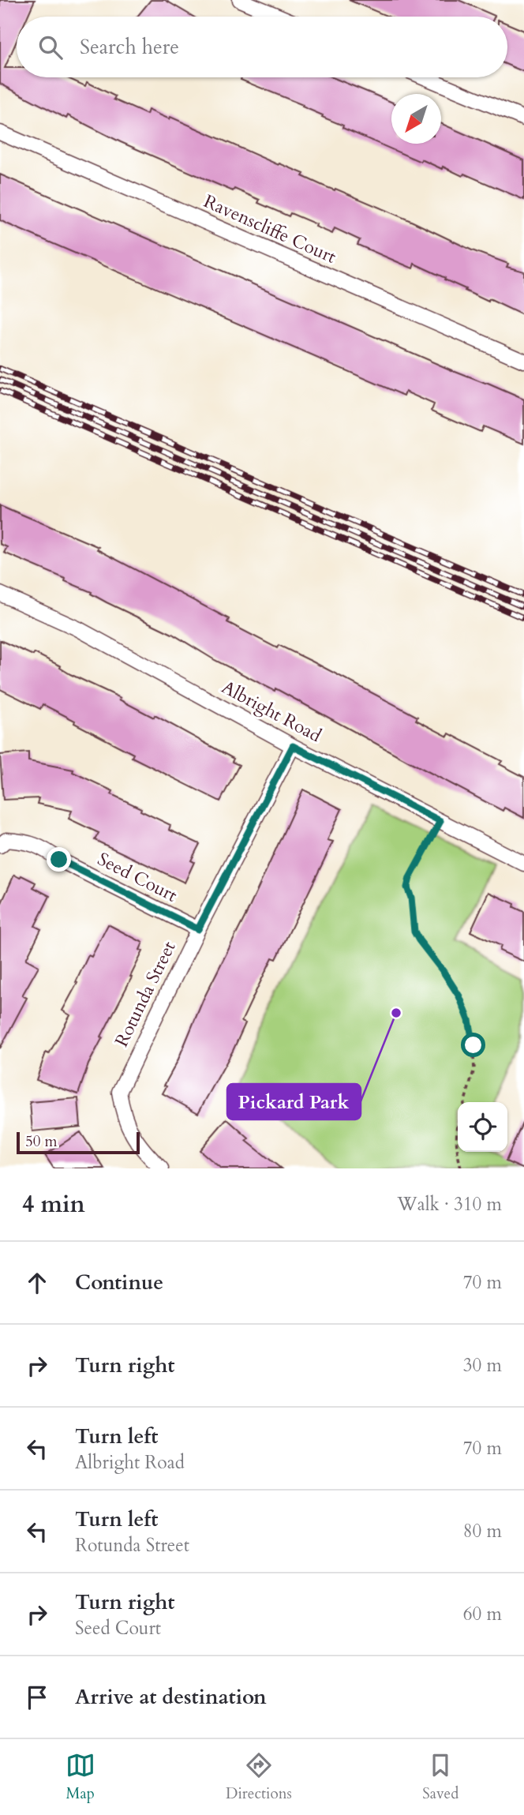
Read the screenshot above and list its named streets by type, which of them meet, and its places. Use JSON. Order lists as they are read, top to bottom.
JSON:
{
  "streets": {
    "street": [
      "Ravenscliffe Court",
      "Albright Road",
      "Seed Court",
      "Rotunda Street"
    ]
  },
  "crossings": [
    ["Albright Road", "Rotunda Street"],
    ["Seed Court", "Rotunda Street"]
  ],
  "places": ["Pickard Park"],
  "scale_bar": "50 m",
  "north": "bottom left",
  "page": {
    "search": "Search here",
    "scale": "50 m",
    "heading": ["4 min", "Walk · 310 m"],
    "list": [
      ["Continue", "70 m"],
      ["Turn right", "30 m"],
      ["Turn left", "Albright Road", "70 m"],
      ["Turn left", "Rotunda Street", "80 m"],
      ["Turn right", "Seed Court", "60 m"],
      "Arrive at destination"
    ],
    "nav": ["Map", "Directions", "Saved"]
  }
}
